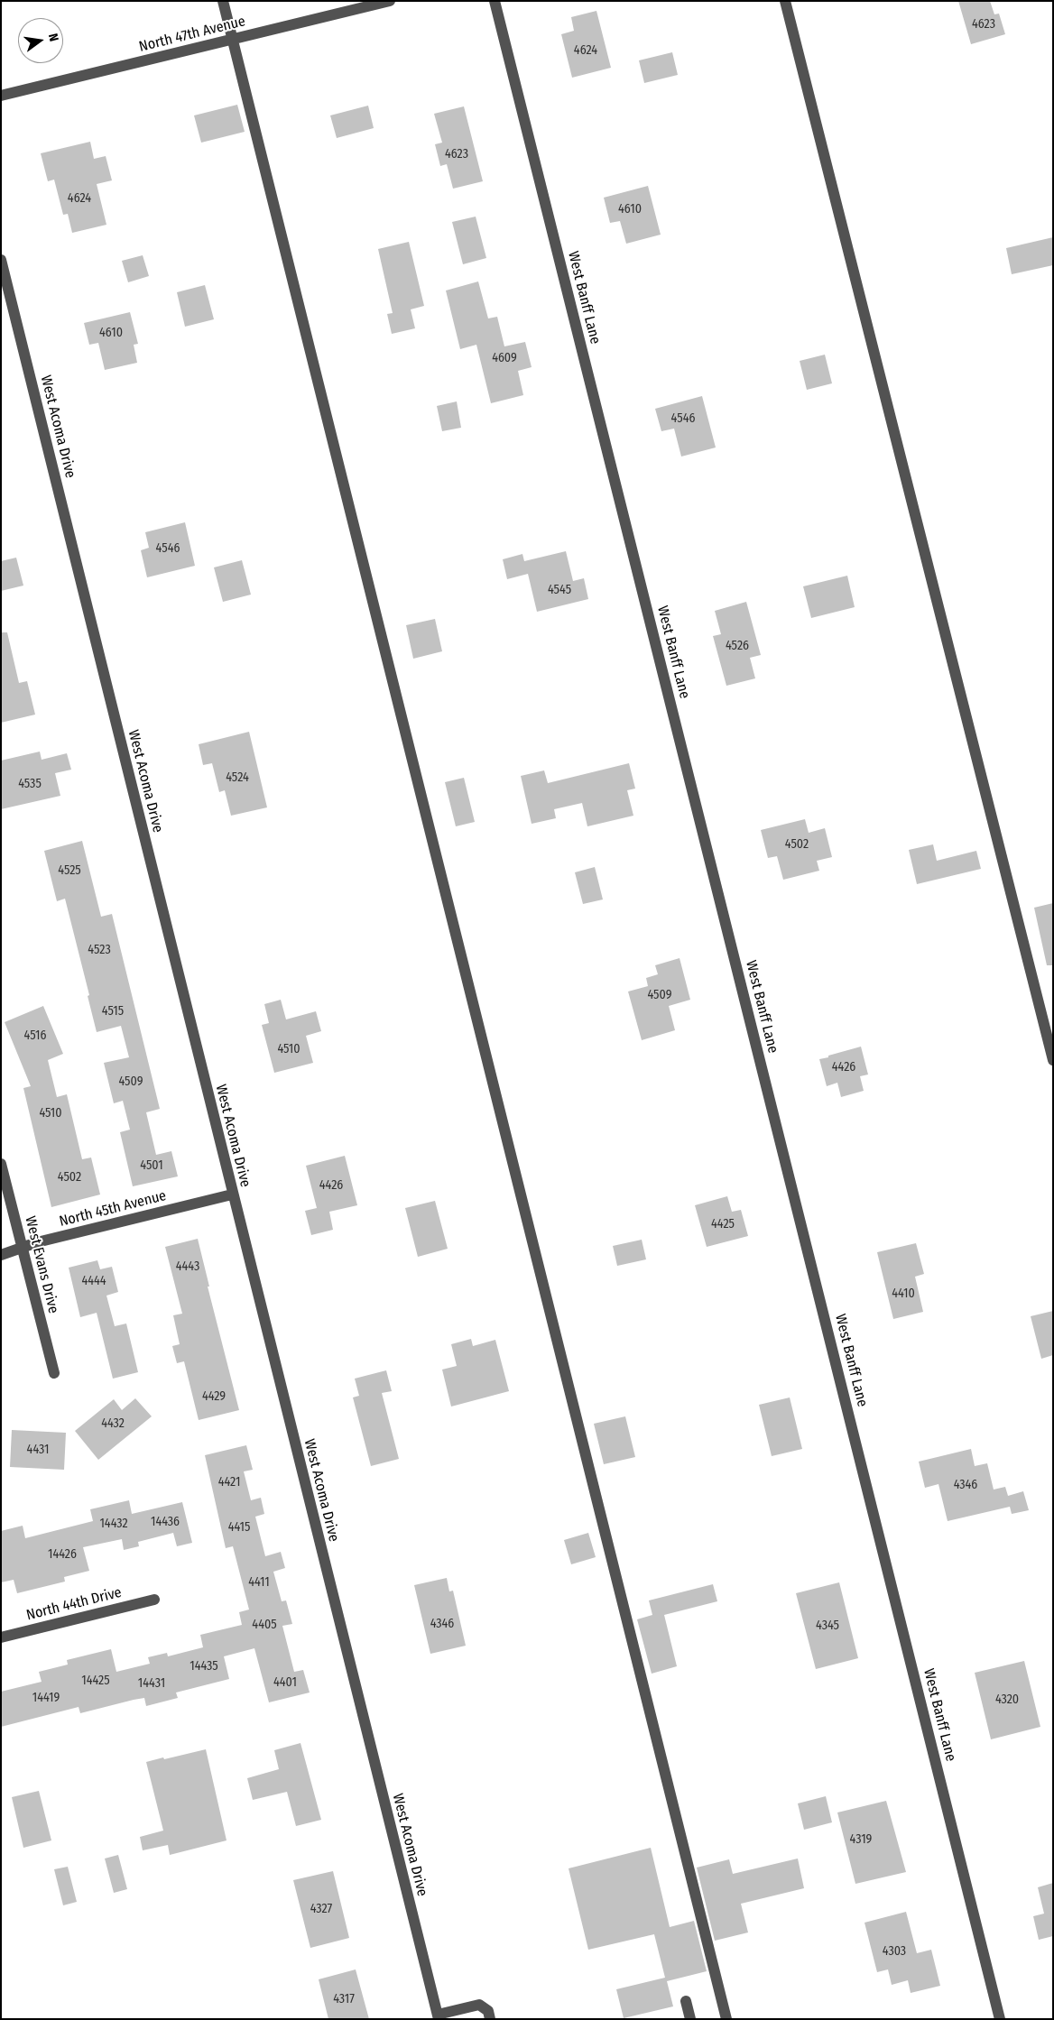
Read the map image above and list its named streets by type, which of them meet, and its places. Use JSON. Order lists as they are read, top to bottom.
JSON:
{
  "streets": {
    "street": [
      "North 47th Avenue",
      "West Banff Lane",
      "West Acoma Drive",
      "North 45th Avenue",
      "West Evans Drive",
      "North 44th Drive"
    ]
  },
  "crossings": [
    ["West Acoma Drive", "North 45th Avenue"],
    ["North 45th Avenue", "West Evans Drive"]
  ],
  "house_numbers": [
    "4623",
    "4624",
    "4623",
    "4624",
    "4610",
    "4610",
    "4609",
    "4546",
    "4546",
    "4545",
    "4526",
    "4524",
    "4535",
    "4502",
    "4525",
    "4523",
    "4509",
    "4515",
    "4516",
    "4510",
    "4426",
    "4509",
    "4510",
    "4501",
    "4502",
    "4426",
    "4425",
    "4443",
    "4444",
    "4410",
    "4429",
    "4432",
    "4431",
    "4421",
    "4346",
    "14436",
    "14432",
    "4415",
    "14426",
    "4411",
    "4346",
    "4405",
    "4345",
    "14435",
    "14425",
    "4401",
    "14431",
    "14419",
    "4320",
    "4319",
    "4327",
    "4303",
    "4317"
  ],
  "north": "right"
}
